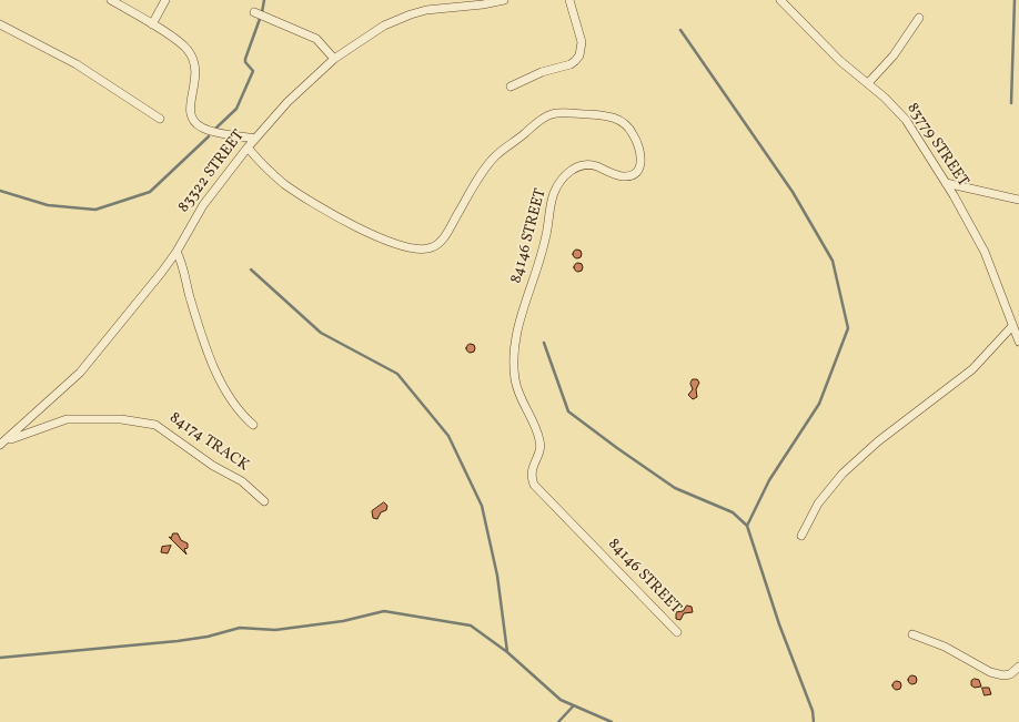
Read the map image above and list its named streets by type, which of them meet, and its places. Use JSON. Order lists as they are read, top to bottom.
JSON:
{
  "streets": {
    "street": [
      "83779 STREET",
      "83322 STREET",
      "84146 STREET",
      "84174 TRACK"
    ]
  },
  "crossings": [
    ["83322 STREET", "84146 STREET"],
    ["83322 STREET", "84174 TRACK"]
  ]
}
